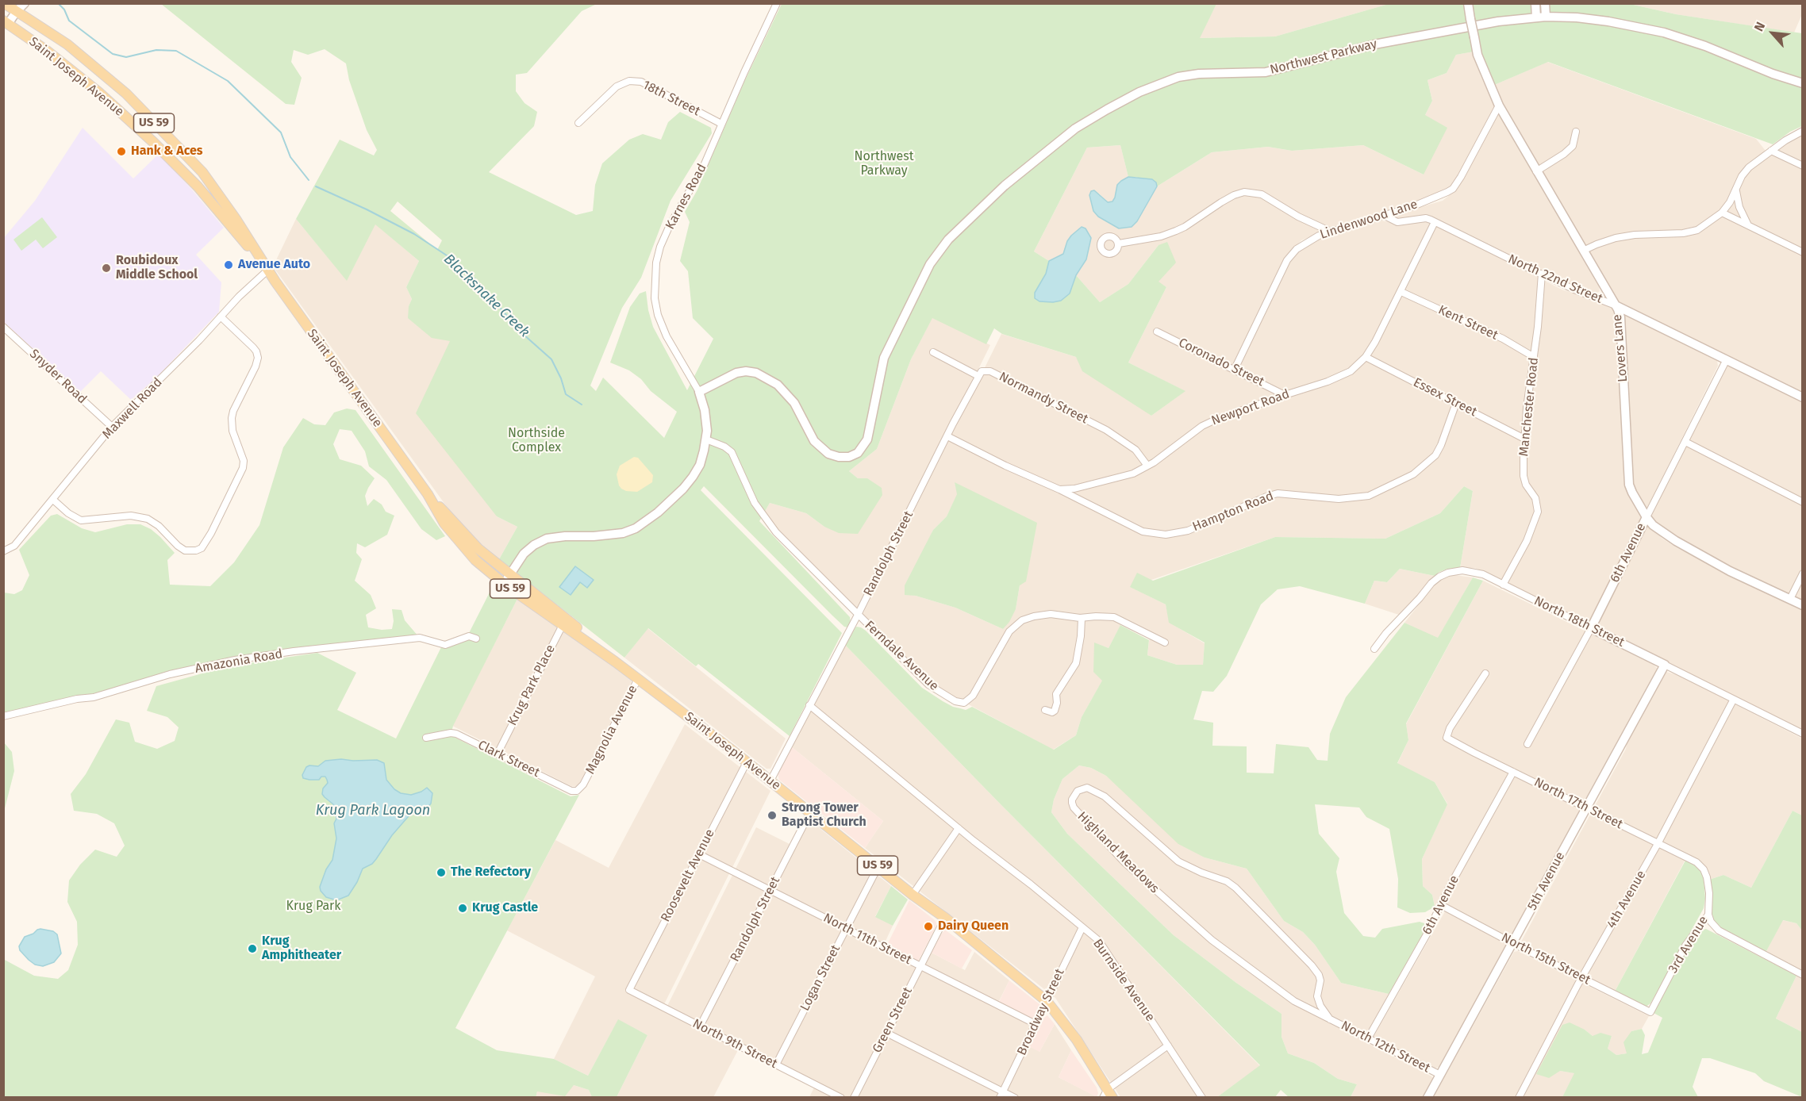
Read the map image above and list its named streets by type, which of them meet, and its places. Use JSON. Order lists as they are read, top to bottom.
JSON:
{
  "streets": {
    "main road": ["Saint Joseph Avenue", "US 59"],
    "street": [
      "Northwest Parkway",
      "18th Street",
      "Karnes Road",
      "Lindenwood Lane",
      "North 22nd Street",
      "Kent Street",
      "Lovers Lane",
      "Coronado Street",
      "Snyder Road",
      "Essex Street",
      "Normandy Street",
      "Manchester Road",
      "Newport Road",
      "Maxwell Road",
      "Hampton Road",
      "6th Avenue",
      "Randolph Street",
      "North 18th Street",
      "Ferndale Avenue",
      "Amazonia Road",
      "Krug Park Place",
      "Magnolia Avenue",
      "Clark Street",
      "North 17th Street",
      "Highland Meadows",
      "Roosevelt Avenue",
      "5th Avenue",
      "4th Avenue",
      "North 11th Street",
      "3rd Avenue",
      "North 15th Street",
      "Logan Street",
      "Burnside Avenue",
      "Broadway Street",
      "Green Street",
      "North 9th Street",
      "North 12th Street"
    ]
  },
  "crossings": [
    ["Northwest Parkway", "Karnes Road"],
    ["Saint Joseph Avenue", "Maxwell Road"],
    ["Saint Joseph Avenue", "Randolph Street"],
    ["Saint Joseph Avenue", "Krug Park Place"],
    ["Saint Joseph Avenue", "Magnolia Avenue"],
    ["Saint Joseph Avenue", "Roosevelt Avenue"],
    ["Saint Joseph Avenue", "Logan Street"],
    ["Saint Joseph Avenue", "Broadway Street"],
    ["Saint Joseph Avenue", "Green Street"],
    ["18th Street", "Karnes Road"],
    ["Lindenwood Lane", "North 22nd Street"],
    ["Lindenwood Lane", "Lovers Lane"],
    ["Lindenwood Lane", "Coronado Street"],
    ["North 22nd Street", "Lovers Lane"],
    ["North 22nd Street", "Manchester Road"],
    ["North 22nd Street", "Newport Road"],
    ["North 22nd Street", "6th Avenue"],
    ["Kent Street", "Manchester Road"],
    ["Kent Street", "Newport Road"],
    ["Lovers Lane", "6th Avenue"],
    ["Coronado Street", "Newport Road"],
    ["Snyder Road", "Maxwell Road"],
    ["Essex Street", "Manchester Road"],
    ["Essex Street", "Newport Road"],
    ["Essex Street", "Hampton Road"],
    ["Normandy Street", "Newport Road"],
    ["Normandy Street", "Randolph Street"],
    ["Manchester Road", "North 18th Street"],
    ["Newport Road", "Hampton Road"],
    ["Newport Road", "Randolph Street"],
    ["6th Avenue", "North 18th Street"],
    ["6th Avenue", "North 17th Street"],
    ["6th Avenue", "North 15th Street"],
    ["6th Avenue", "North 12th Street"],
    ["Randolph Street", "Ferndale Avenue"],
    ["Randolph Street", "North 11th Street"],
    ["Randolph Street", "Burnside Avenue"],
    ["Randolph Street", "North 9th Street"],
    ["North 18th Street", "5th Avenue"],
    ["North 18th Street", "4th Avenue"],
    ["Krug Park Place", "Clark Street"],
    ["Magnolia Avenue", "Clark Street"],
    ["North 17th Street", "5th Avenue"],
    ["North 17th Street", "4th Avenue"],
    ["North 17th Street", "3rd Avenue"],
    ["Highland Meadows", "North 12th Street"],
    ["Roosevelt Avenue", "North 11th Street"],
    ["Roosevelt Avenue", "North 9th Street"],
    ["5th Avenue", "North 15th Street"],
    ["5th Avenue", "North 12th Street"],
    ["4th Avenue", "North 15th Street"],
    ["North 11th Street", "Logan Street"],
    ["North 11th Street", "Broadway Street"],
    ["North 11th Street", "Green Street"],
    ["3rd Avenue", "North 15th Street"],
    ["Logan Street", "North 9th Street"],
    ["Burnside Avenue", "Broadway Street"]
  ],
  "water": ["Blacksnake Creek", "Krug Park Lagoon"],
  "parks": ["Northwest Parkway", "Northside Complex", "Krug Park"],
  "places": [
    "Hank & Aces",
    "Avenue Auto",
    "Roubidoux Middle School",
    "Strong Tower Baptist Church",
    "The Refectory",
    "Krug Castle",
    "Dairy Queen",
    "Krug Amphitheater"
  ],
  "north": "top left"
}
